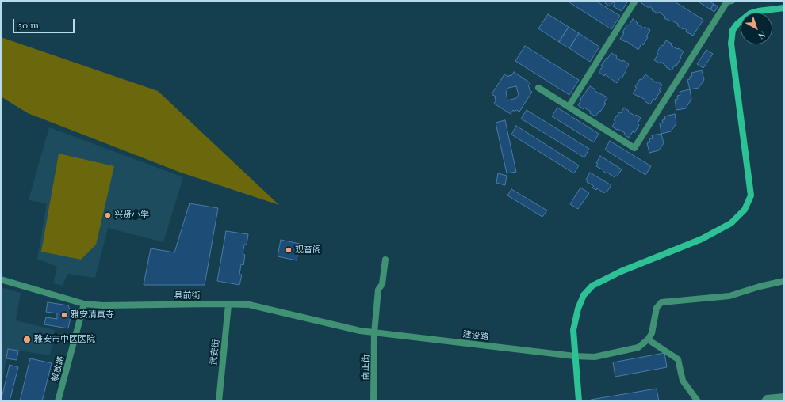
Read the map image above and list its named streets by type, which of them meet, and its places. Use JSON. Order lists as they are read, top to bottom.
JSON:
{
  "streets": {
    "street": [
      "县前街",
      "建设路",
      "武安街",
      "南正街",
      "解放路"
    ]
  },
  "crossings": [
    ["县前街", "建设路"],
    ["县前街", "武安街"],
    ["县前街", "南正街"],
    ["县前街", "解放路"],
    ["建设路", "南正街"]
  ],
  "places": [
    "兴贤小学",
    "观音阁",
    "雅安清真寺",
    "雅安市中医医院"
  ],
  "scale_bar": "50 m",
  "north": "bottom right"
}
